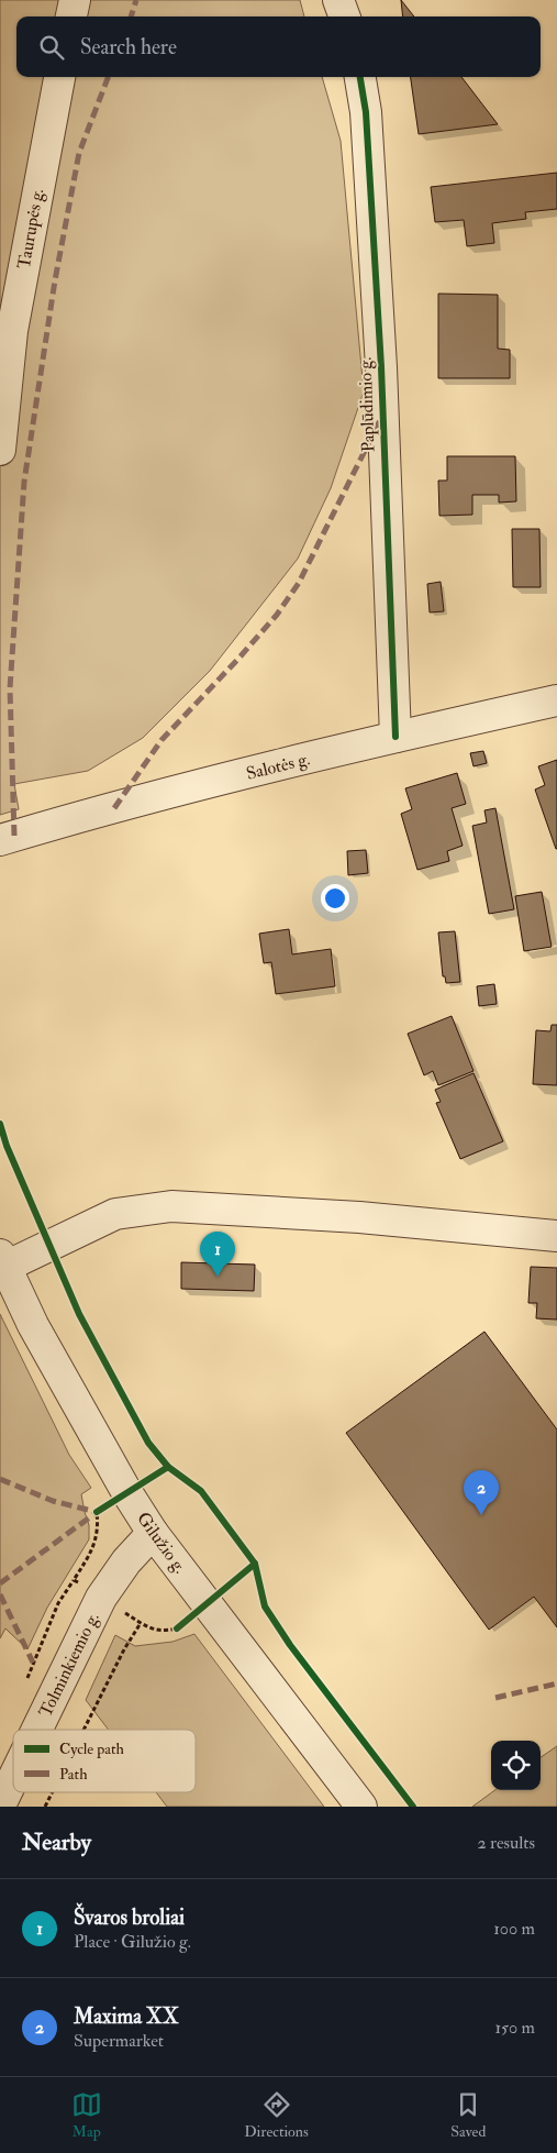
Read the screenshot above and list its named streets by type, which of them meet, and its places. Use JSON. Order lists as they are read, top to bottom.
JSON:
{
  "streets": {
    "street": [
      "Taurupės g.",
      "Paplūdimio g.",
      "Salotės g.",
      "Gilužio g.",
      "Tolminkiemio g."
    ]
  },
  "crossings": [
    ["Paplūdimio g.", "Salotės g."],
    ["Gilužio g.", "Tolminkiemio g."]
  ],
  "legend": ["Cycle path", "Path"],
  "page": {
    "search": "Search here",
    "pins": ["1", "2"],
    "heading": ["Nearby", "2 results"],
    "list": [
      {
        "mark": "1",
        "name": "Švaros broliai",
        "note": "Place · Gilužio g.",
        "value": "100 m"
      },
      {
        "mark": "2",
        "name": "Maxima XX",
        "note": "Supermarket",
        "value": "150 m"
      }
    ],
    "nav": ["Map", "Directions", "Saved"]
  }
}
